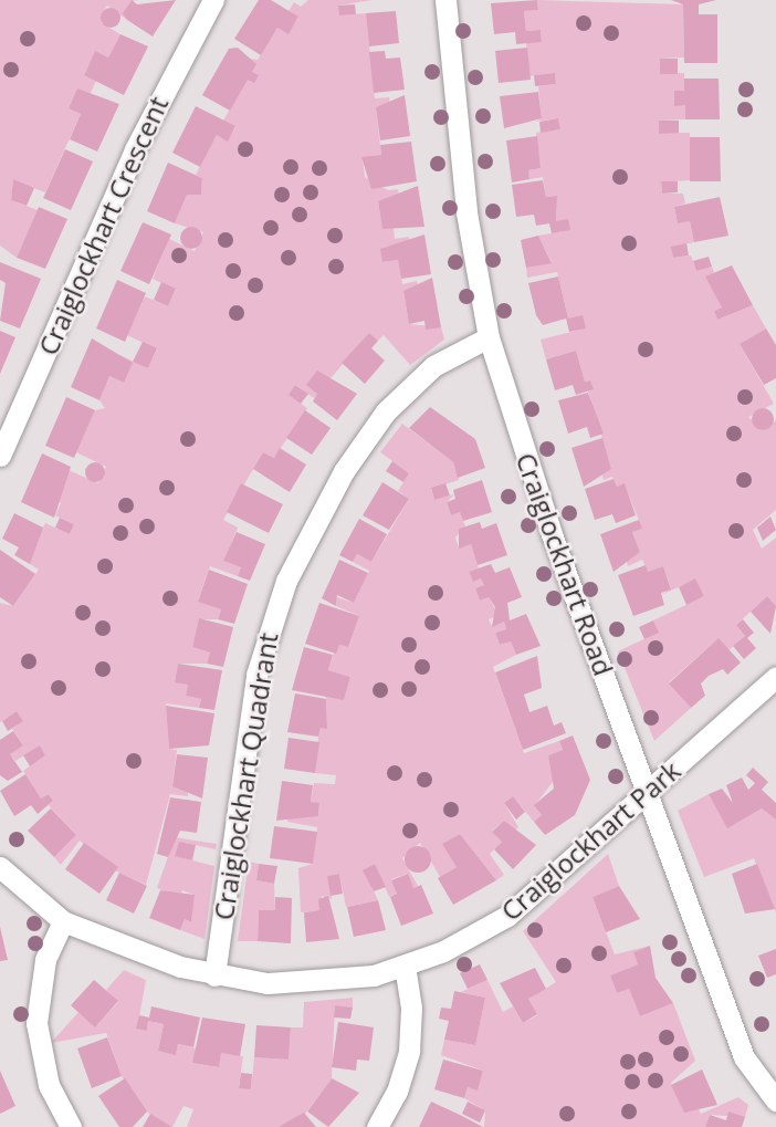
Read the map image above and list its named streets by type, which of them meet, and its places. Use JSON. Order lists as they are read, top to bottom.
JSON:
{
  "streets": {
    "street": [
      "Craiglockhart Crescent",
      "Craiglockhart Road",
      "Craiglockhart Quadrant",
      "Craiglockhart Park"
    ]
  },
  "crossings": [
    ["Craiglockhart Road", "Craiglockhart Quadrant"],
    ["Craiglockhart Road", "Craiglockhart Park"],
    ["Craiglockhart Quadrant", "Craiglockhart Park"]
  ]
}
